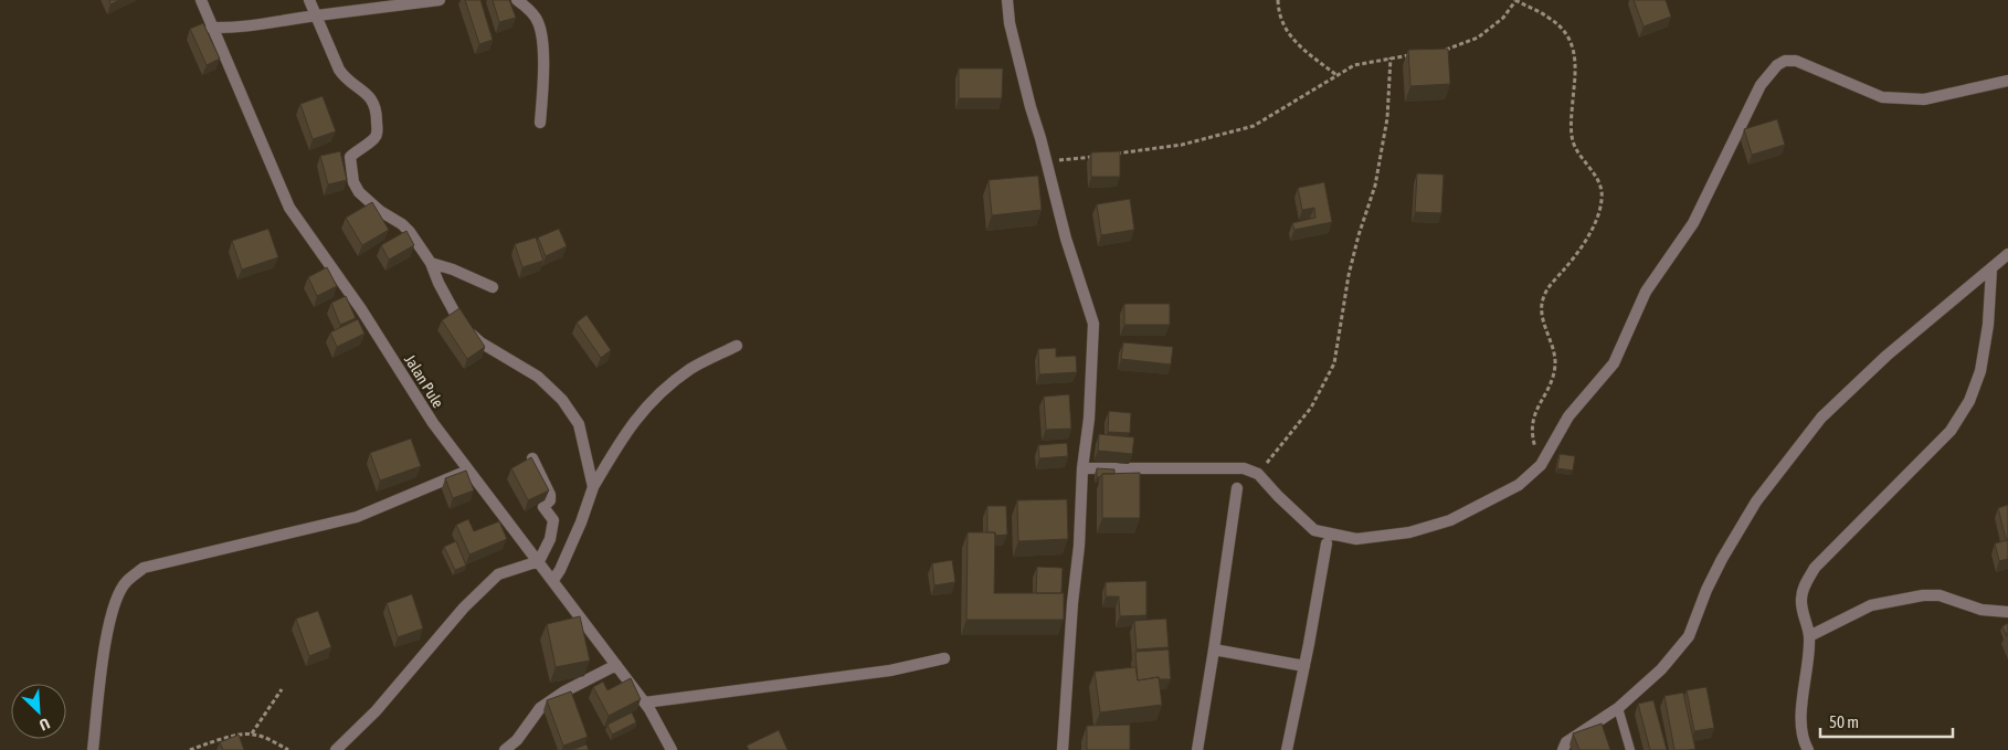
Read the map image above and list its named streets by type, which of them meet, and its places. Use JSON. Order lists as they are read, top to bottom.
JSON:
{
  "streets": {
    "street": ["Jalan Pule"]
  },
  "scale_bar": "50 m",
  "north": "bottom right"
}
